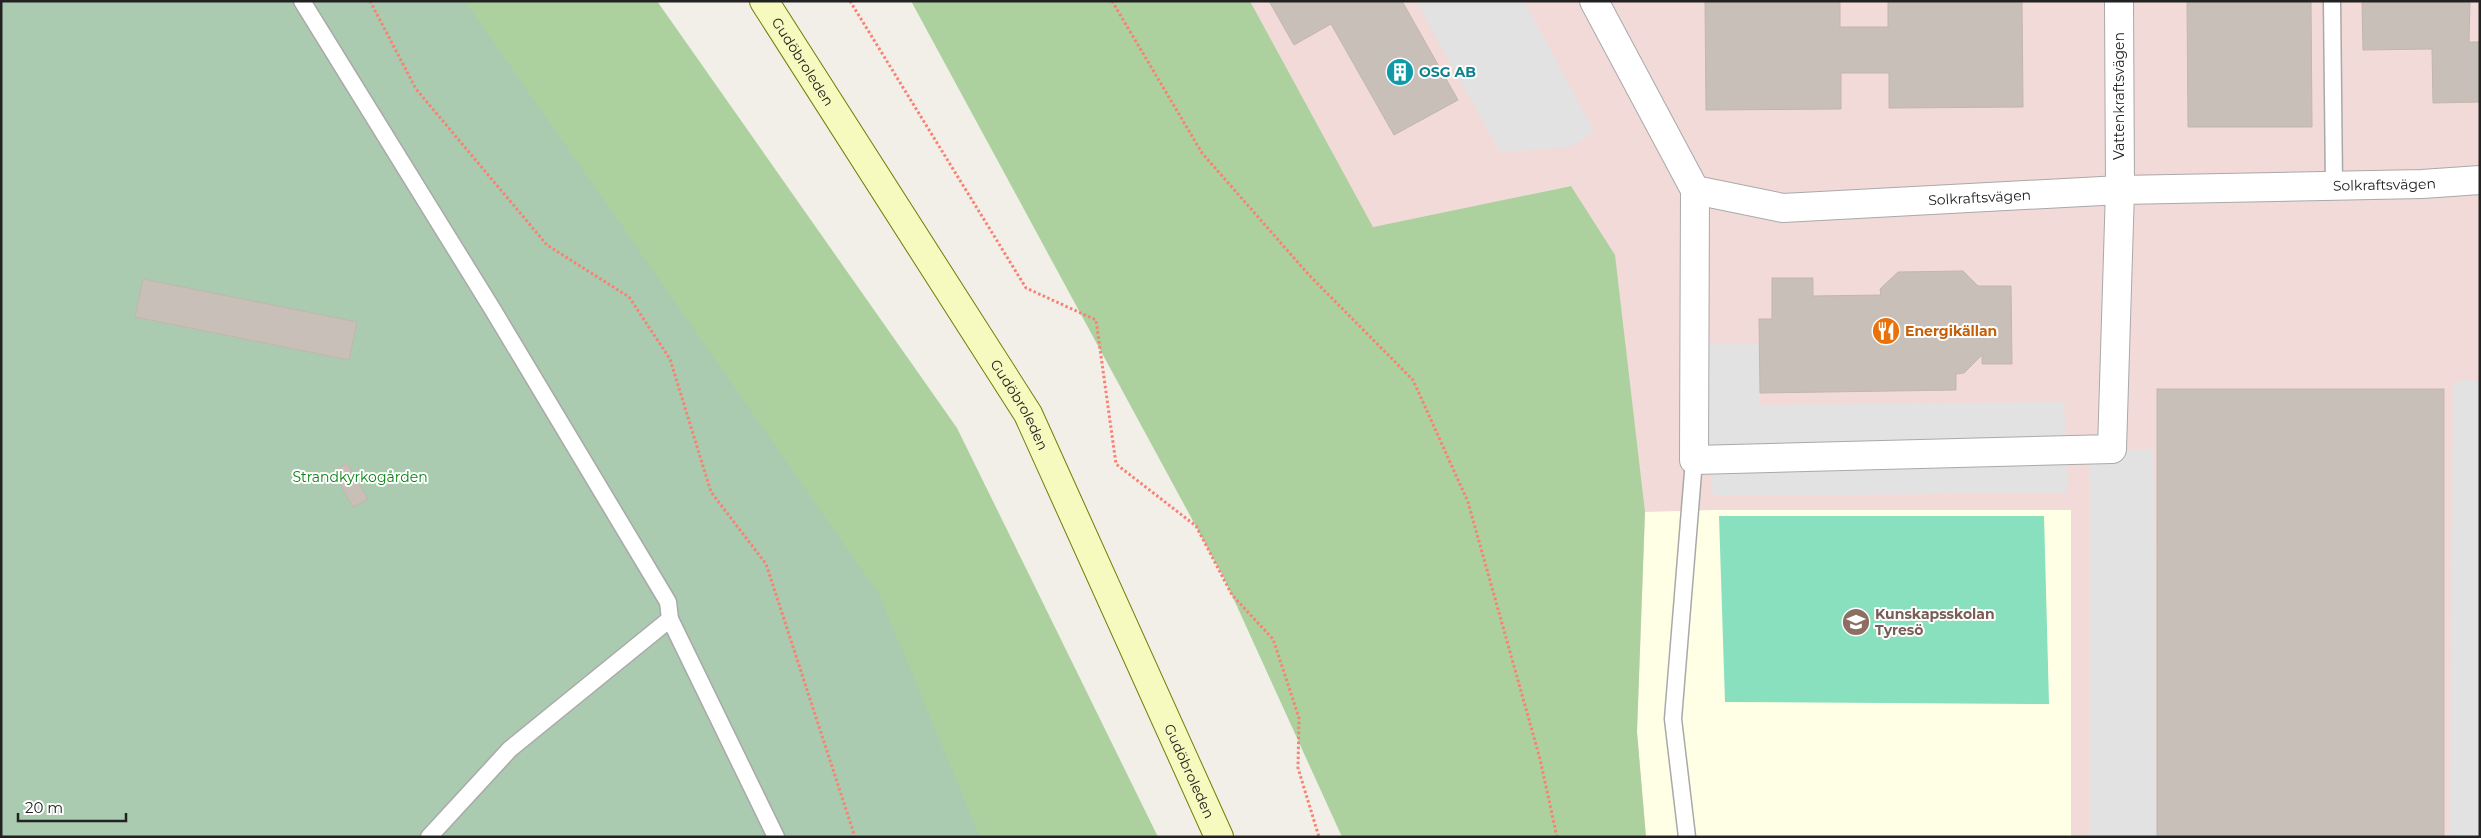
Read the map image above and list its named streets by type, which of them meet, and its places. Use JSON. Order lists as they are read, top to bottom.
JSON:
{
  "streets": {
    "main road": ["Gudöbroleden"],
    "street": ["Vattenkraftsvägen", "Solkraftsvägen"]
  },
  "crossings": [
    ["Vattenkraftsvägen", "Solkraftsvägen"]
  ],
  "parks": ["Strandkyrkogården"],
  "places": {
    "building": ["OSG AB"],
    "restaurant": ["Energikällan"],
    "school or university": ["Kunskapsskolan Tyresö"]
  },
  "scale_bar": "20 m"
}
